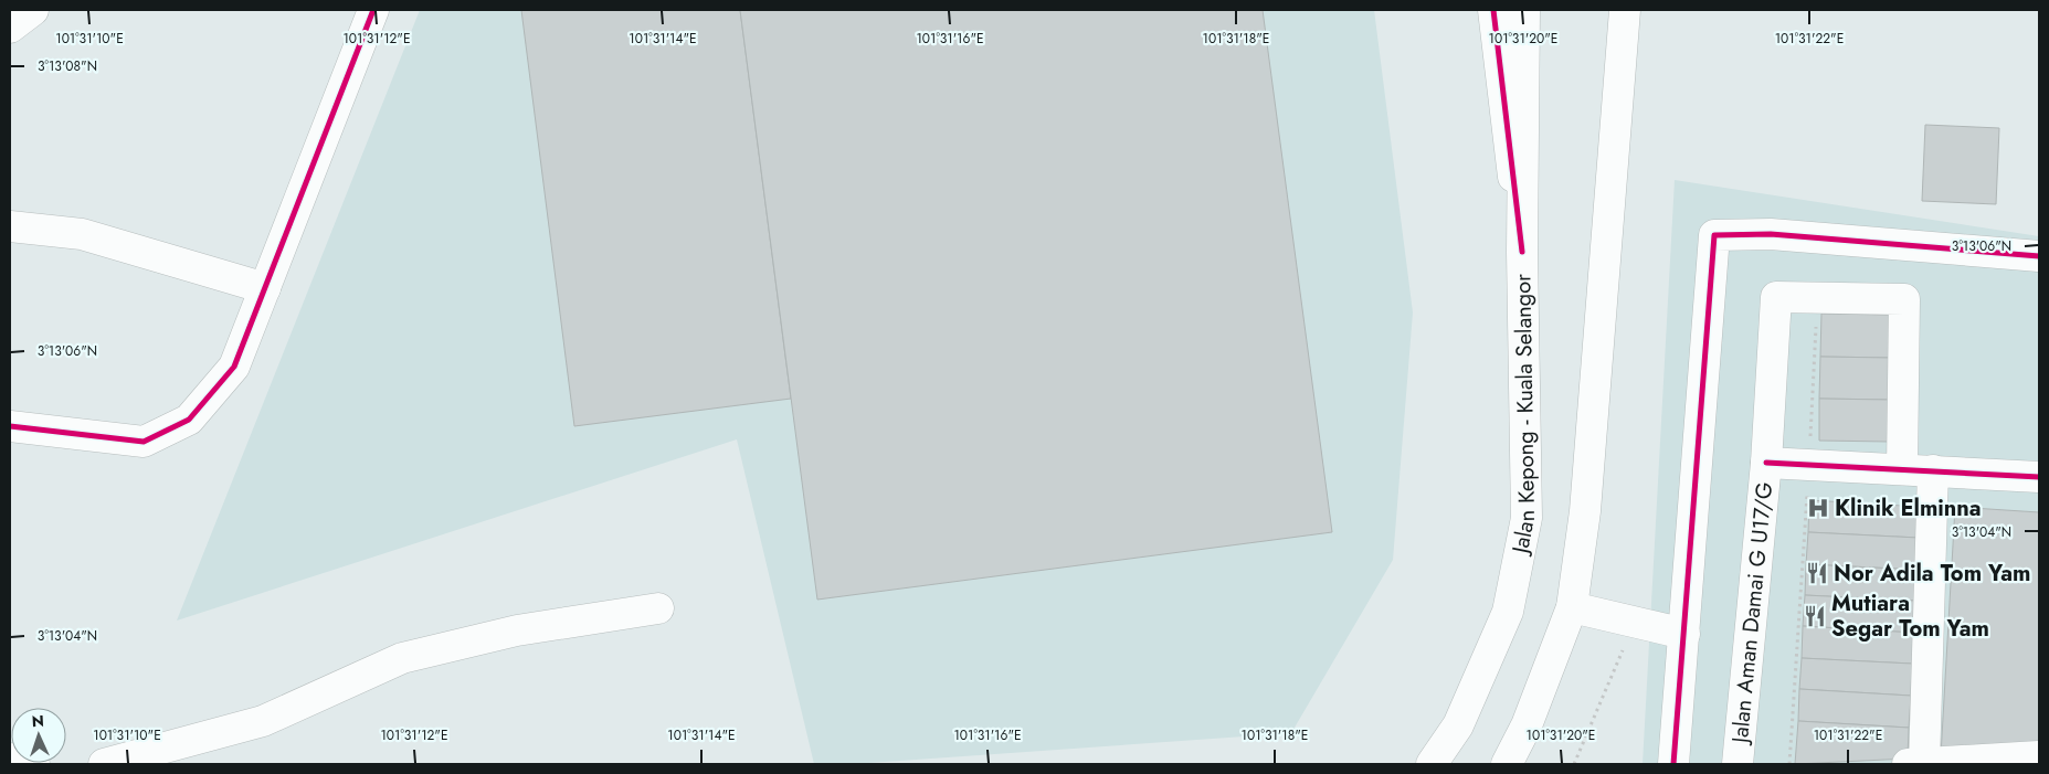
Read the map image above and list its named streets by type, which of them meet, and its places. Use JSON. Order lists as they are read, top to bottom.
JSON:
{
  "streets": {
    "main road": ["Jalan Kepong - Kuala Selangor", "Jalan Aman Damai G U17/G"]
  },
  "places": {
    "hospital": ["Klinik Elminna"],
    "restaurant": ["Nor Adila Tom Yam", "Mutiara Segar Tom Yam"]
  },
  "north": "top",
  "coordinates": [
    "101°31'10\"E",
    "101°31'12\"E",
    "101°31'14\"E",
    "101°31'16\"E",
    "101°31'18\"E",
    "101°31'20\"E",
    "101°31'22\"E",
    "3°13'08\"N",
    "3°13'06\"N",
    "3°13'04\"N"
  ]
}
